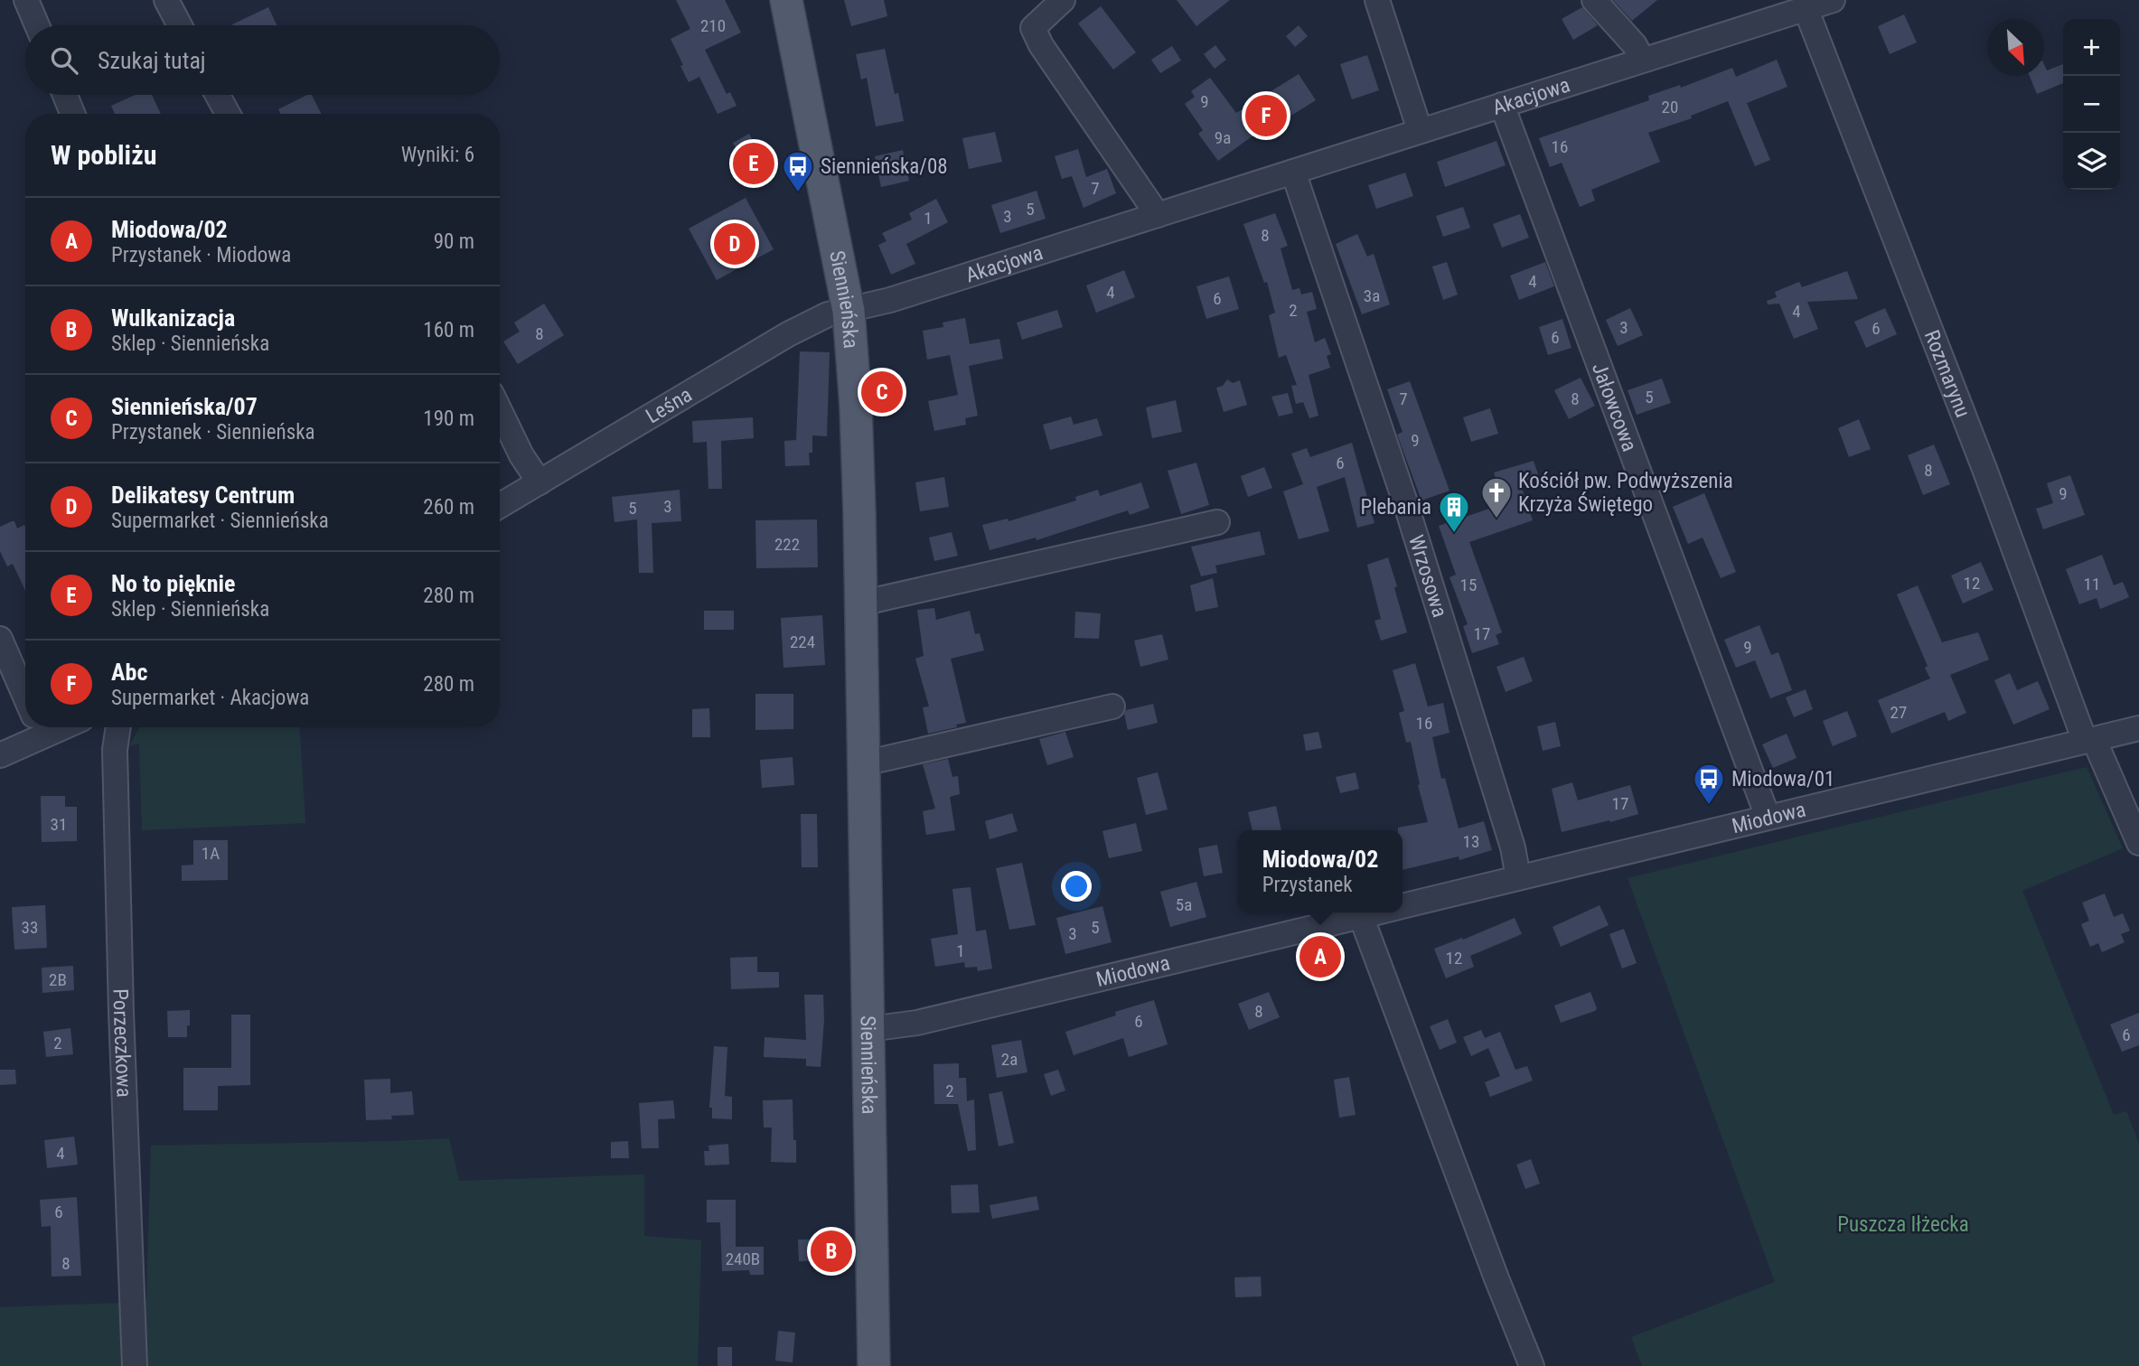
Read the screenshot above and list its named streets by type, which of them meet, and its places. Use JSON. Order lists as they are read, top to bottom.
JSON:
{
  "streets": {
    "main road": ["Siennieńska"],
    "street": [
      "Akacjowa",
      "Rozmarynu",
      "Leśna",
      "Jałowcowa",
      "Wrzosowa",
      "Miodowa",
      "Porzeczkowa"
    ]
  },
  "crossings": [
    ["Akacjowa", "Siennieńska"],
    ["Akacjowa", "Rozmarynu"],
    ["Akacjowa", "Leśna"],
    ["Akacjowa", "Jałowcowa"],
    ["Akacjowa", "Wrzosowa"],
    ["Siennieńska", "Leśna"],
    ["Siennieńska", "Miodowa"],
    ["Rozmarynu", "Miodowa"],
    ["Jałowcowa", "Miodowa"],
    ["Wrzosowa", "Miodowa"]
  ],
  "parks": ["Puszcza Iłżecka"],
  "places": {
    "bus stop": ["Siennieńska/08", "Miodowa/01"],
    "church": ["Kościół pw. Podwyższenia Krzyża Świętego"],
    "building": ["Plebania"]
  },
  "house_numbers": [
    "210",
    "9",
    "20",
    "9a",
    "16",
    "7",
    "5",
    "3",
    "1",
    "8",
    "4",
    "4",
    "3a",
    "6",
    "2",
    "4",
    "3",
    "6",
    "8",
    "6",
    "5",
    "7",
    "8",
    "9",
    "6",
    "8",
    "9",
    "3",
    "5",
    "222",
    "12",
    "11",
    "15",
    "17",
    "224",
    "9",
    "27",
    "16",
    "17",
    "31",
    "13",
    "1A",
    "5a",
    "33",
    "5",
    "3",
    "1",
    "12",
    "2B",
    "8",
    "6",
    "6",
    "2",
    "2a",
    "2",
    "4",
    "6",
    "240B",
    "8"
  ],
  "north": "bottom right",
  "page": {
    "map_buttons": ["+", "−"],
    "search": "Szukaj tutaj",
    "pins": [
      "F",
      "E",
      "D",
      "C",
      "A",
      "B"
    ],
    "heading": ["W pobliżu", "Wyniki: 6"],
    "list": [
      {
        "mark": "A",
        "name": "Miodowa/02",
        "note": "Przystanek · Miodowa",
        "value": "90 m"
      },
      {
        "mark": "B",
        "name": "Wulkanizacja",
        "note": "Sklep · Siennieńska",
        "value": "160 m"
      },
      {
        "mark": "C",
        "name": "Siennieńska/07",
        "note": "Przystanek · Siennieńska",
        "value": "190 m"
      },
      {
        "mark": "D",
        "name": "Delikatesy Centrum",
        "note": "Supermarket · Siennieńska",
        "value": "260 m"
      },
      {
        "mark": "E",
        "name": "No to pięknie",
        "note": "Sklep · Siennieńska",
        "value": "280 m"
      },
      {
        "mark": "F",
        "name": "Abc",
        "note": "Supermarket · Akacjowa",
        "value": "280 m"
      }
    ],
    "popup": ["Miodowa/02", "Przystanek"]
  }
}
